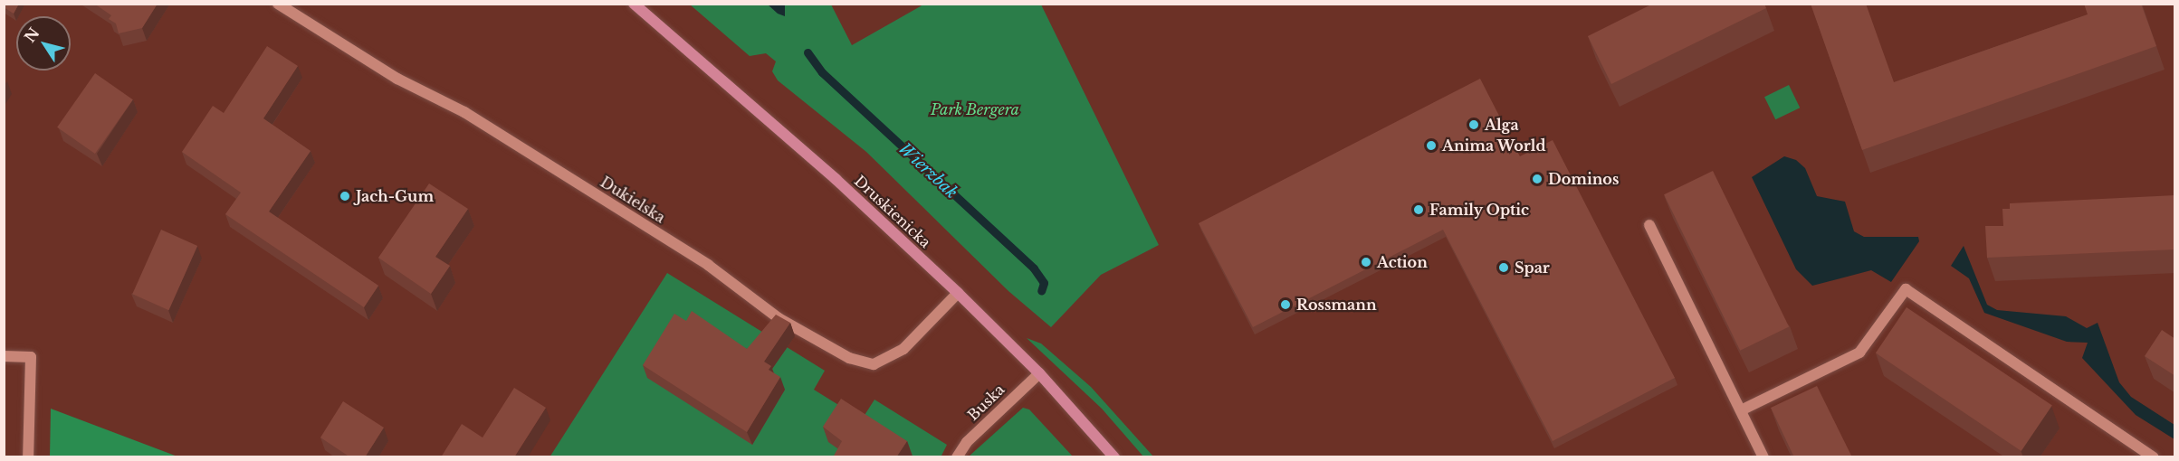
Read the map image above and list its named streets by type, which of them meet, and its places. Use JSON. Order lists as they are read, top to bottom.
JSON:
{
  "streets": {
    "street": ["Dukielska", "Druskienicka", "Buska"]
  },
  "crossings": [
    ["Dukielska", "Druskienicka"],
    ["Druskienicka", "Buska"]
  ],
  "water": ["Wierzbak"],
  "parks": ["Park Bergera"],
  "places": [
    "Alga",
    "Anima World",
    "Dominos",
    "Jach-Gum",
    "Family Optic",
    "Action",
    "Spar",
    "Rossmann"
  ],
  "north": "top left"
}
